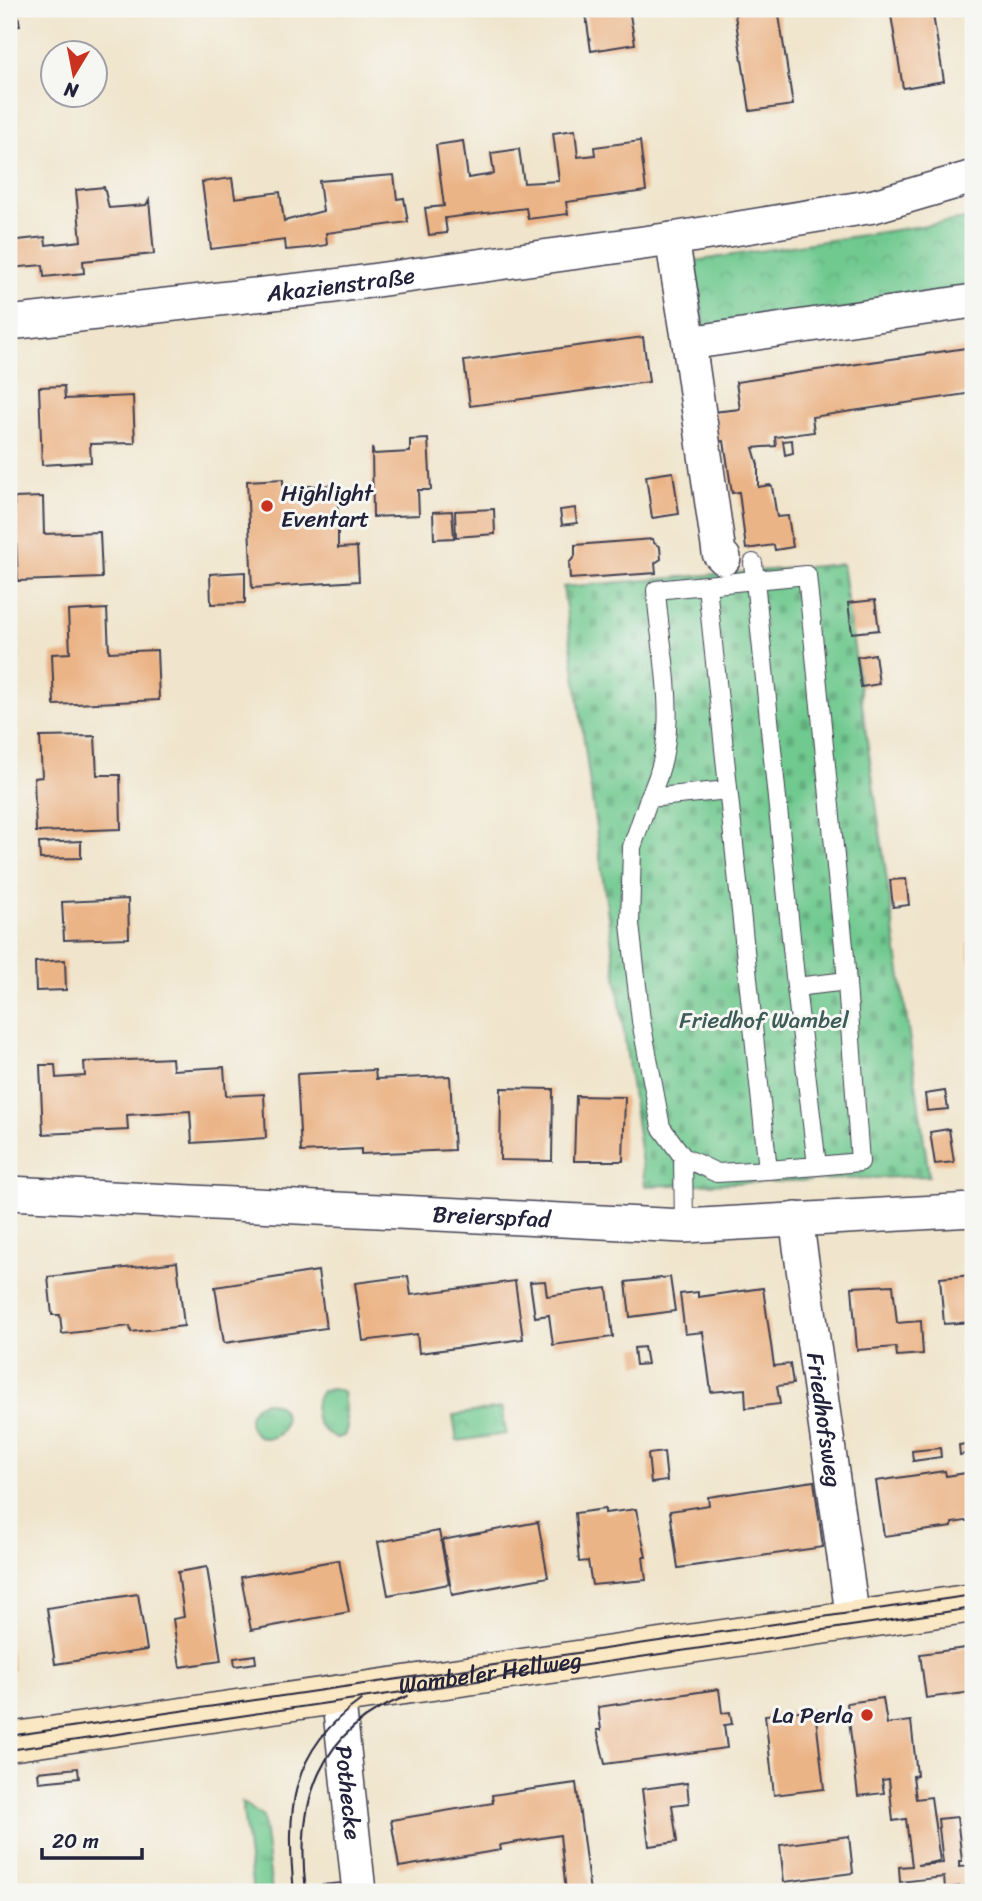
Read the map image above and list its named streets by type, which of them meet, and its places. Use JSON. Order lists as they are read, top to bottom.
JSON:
{
  "streets": {
    "main road": ["Wambeler Hellweg"],
    "street": [
      "Akazienstraße",
      "Breierspfad",
      "Friedhofsweg",
      "Pothecke"
    ]
  },
  "crossings": [
    ["Breierspfad", "Friedhofsweg"],
    ["Friedhofsweg", "Wambeler Hellweg"],
    ["Wambeler Hellweg", "Pothecke"]
  ],
  "parks": ["Friedhof Wambel"],
  "places": ["Highlight Eventart", "La Perla"],
  "scale_bar": "20 m",
  "north": "bottom"
}
